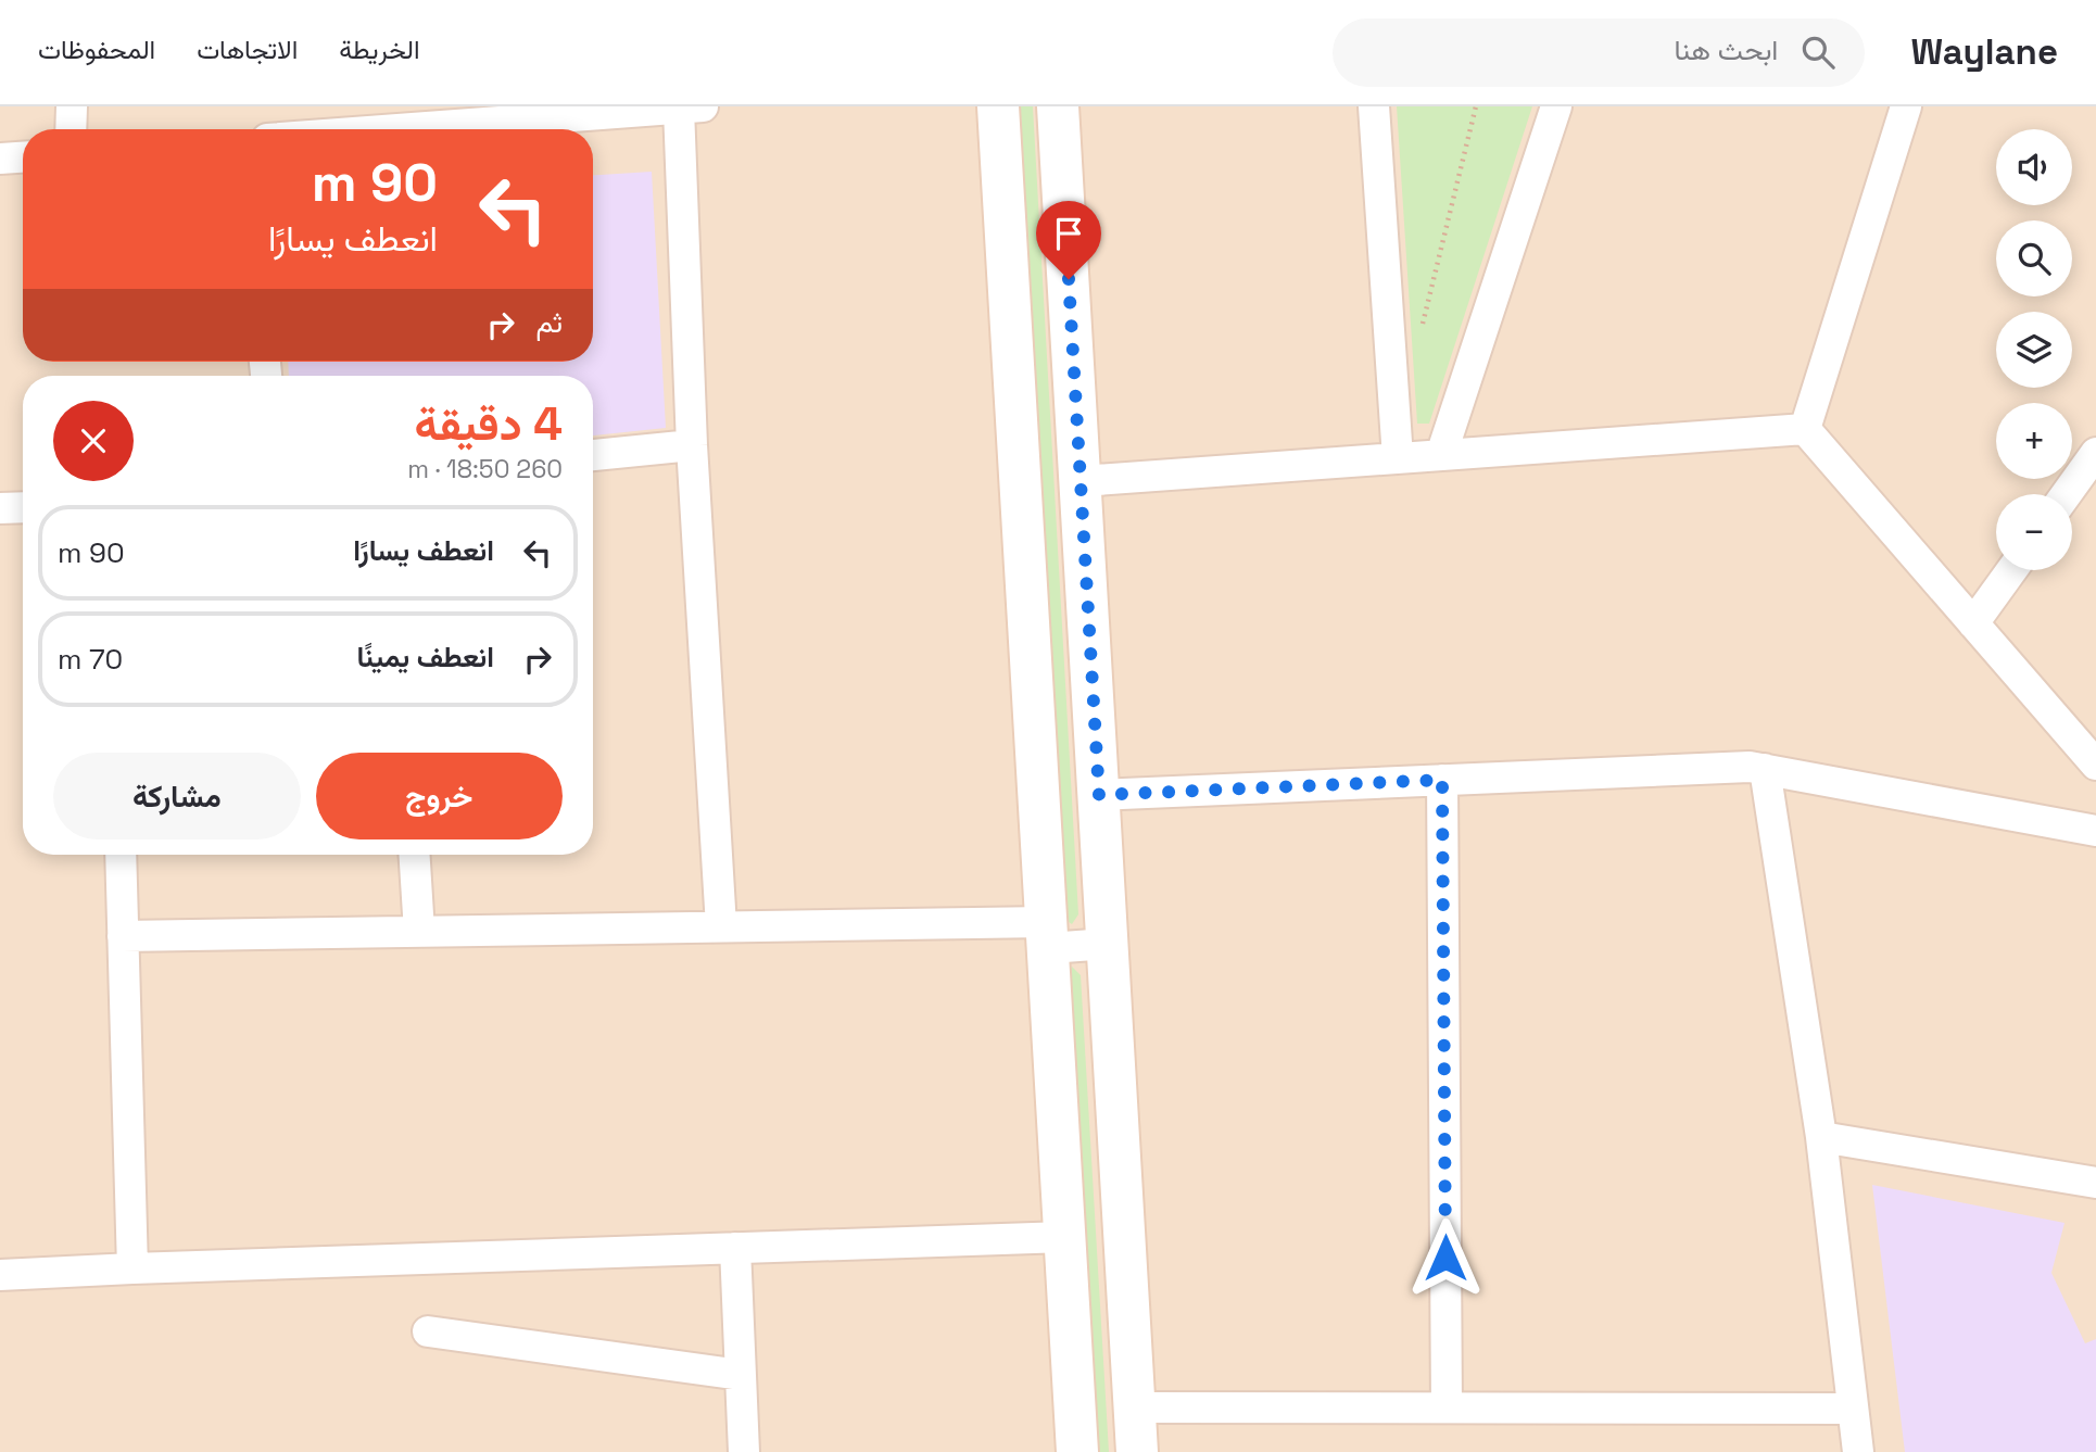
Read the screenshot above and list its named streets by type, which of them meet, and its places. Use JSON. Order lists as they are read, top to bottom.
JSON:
{
  "page": {
    "header": "Waylane",
    "search": "ابحث هنا",
    "nav": ["الخريطة", "الاتجاهات", "المحفوظات"],
    "map_buttons": ["+", "−"],
    "turn": ["90 m", "انعطف يسارًا"],
    "then": "ثم",
    "heading": ["4 دقيقة", "260 m · 18:50"],
    "list": [
      {
        "name": "انعطف يسارًا",
        "value": "90 m"
      },
      {
        "name": "انعطف يمينًا",
        "value": "70 m"
      }
    ],
    "buttons": ["خروج", "مشاركة"]
  }
}
